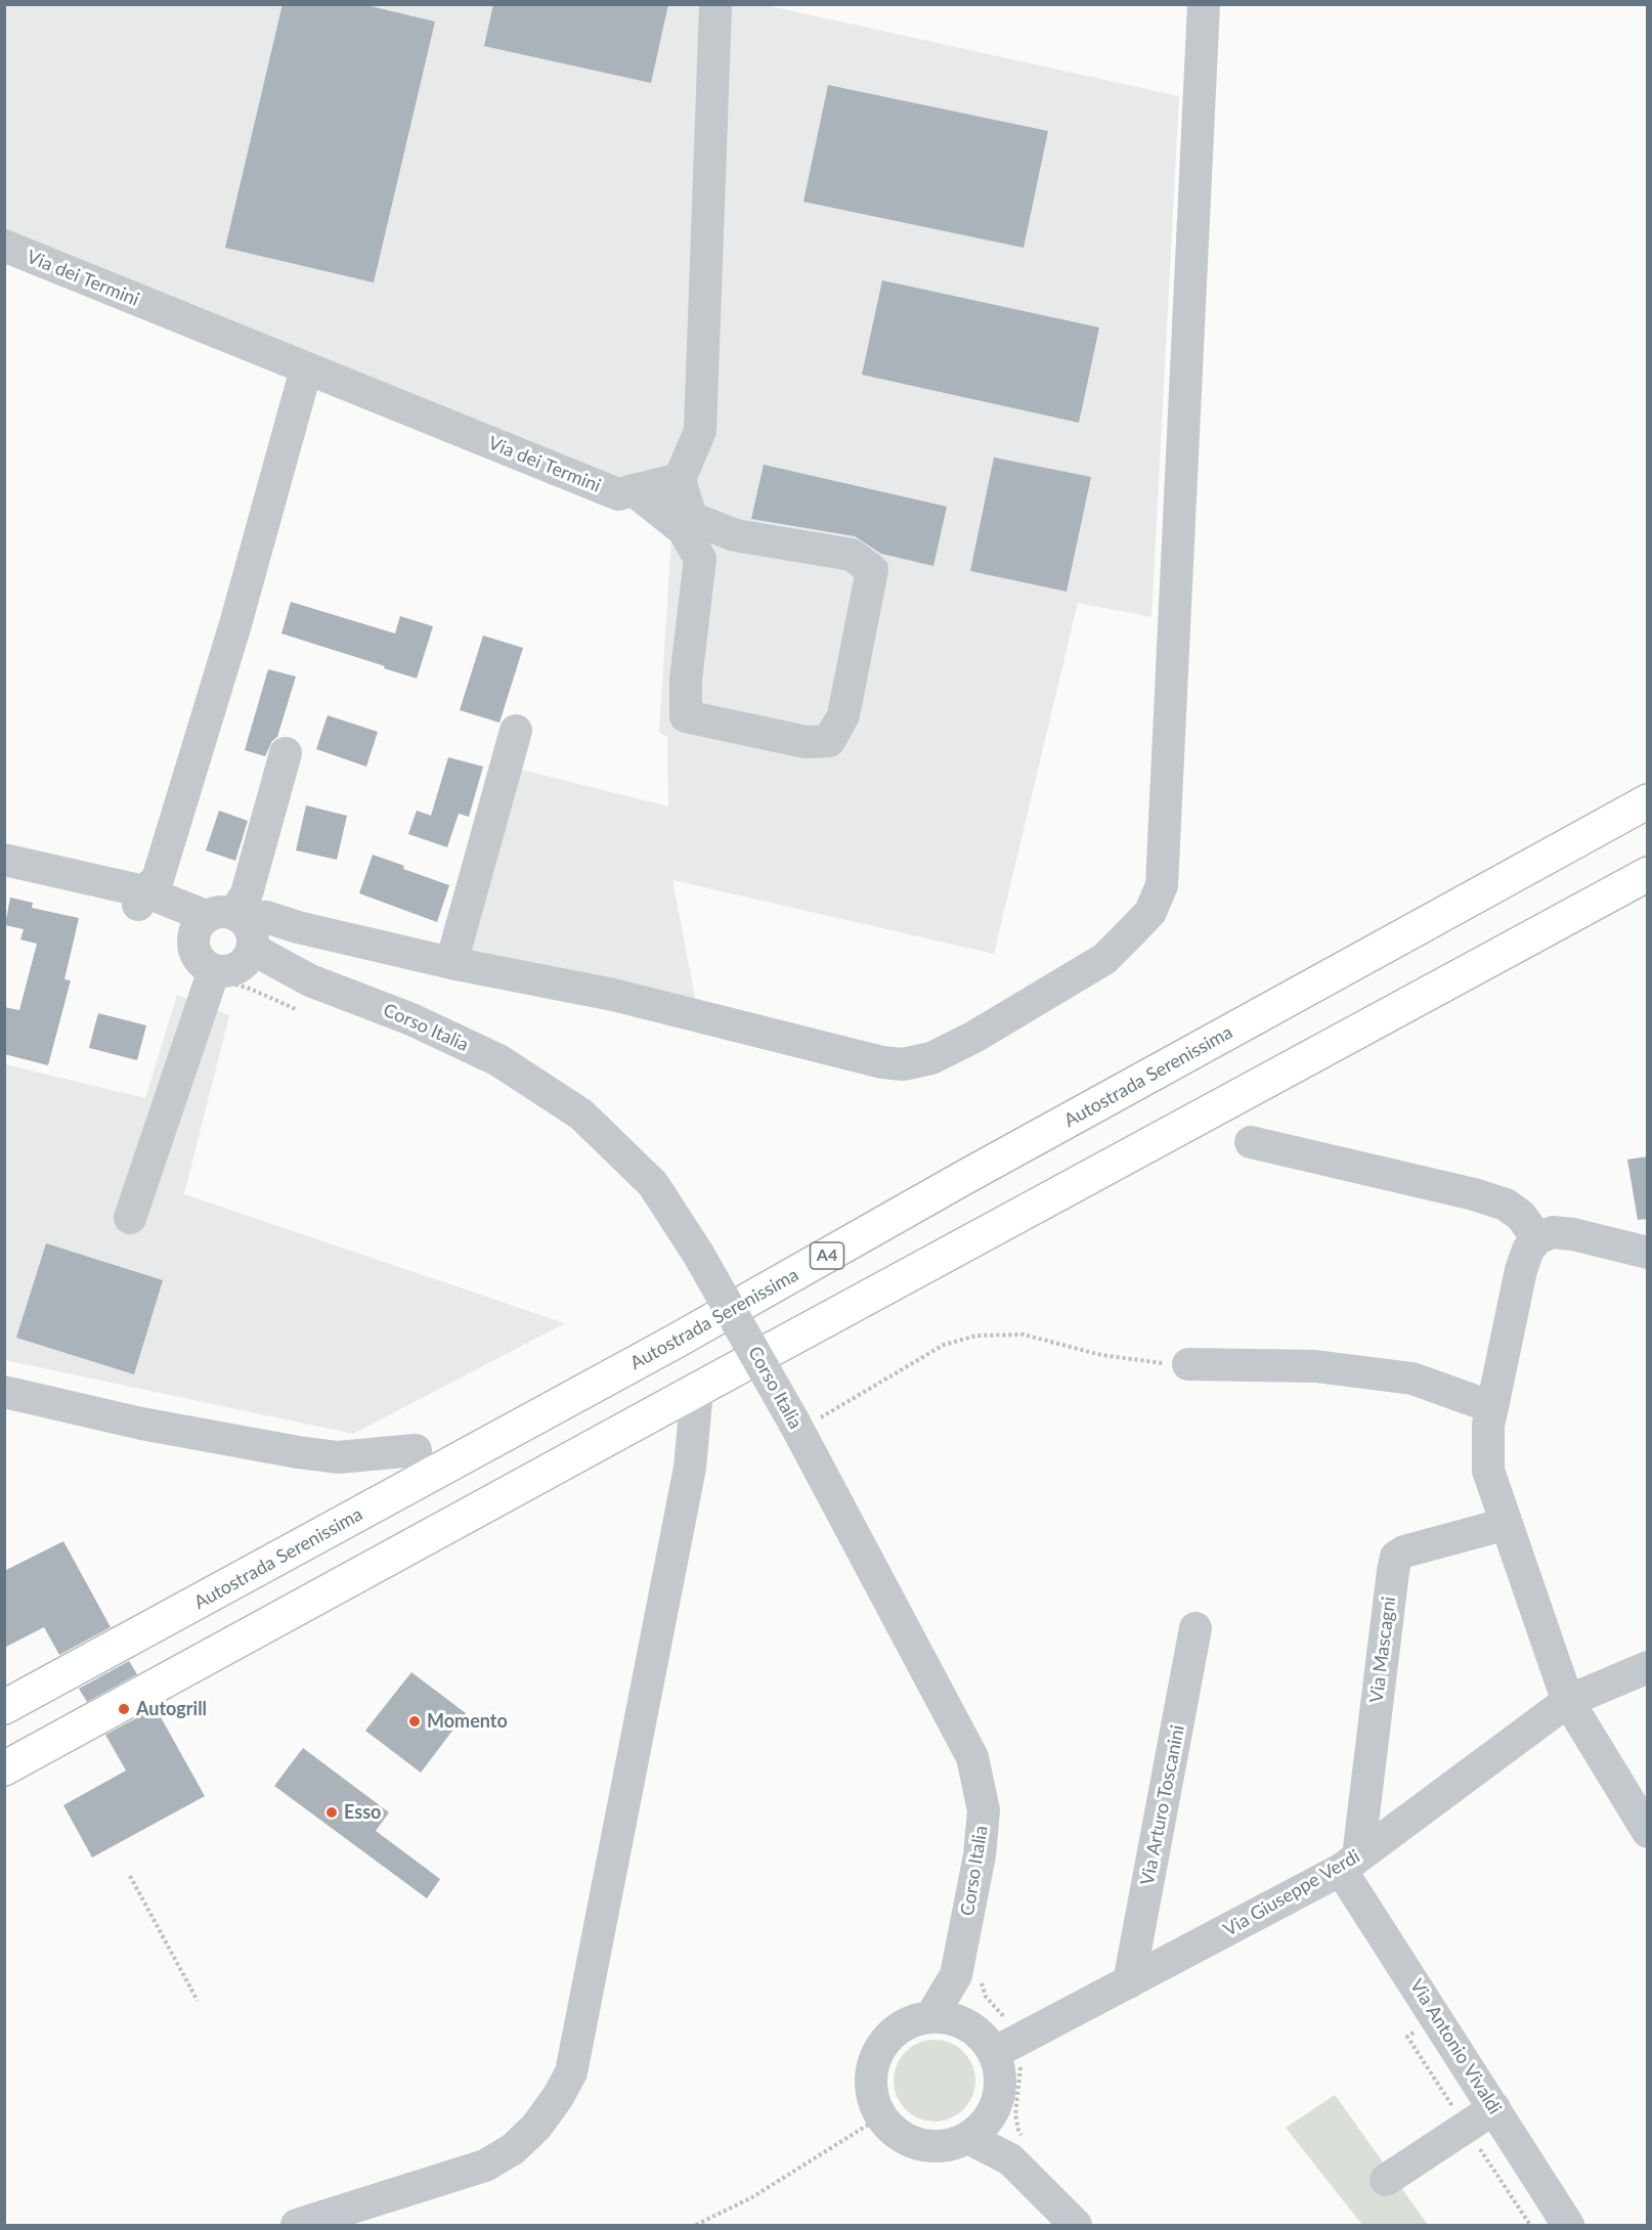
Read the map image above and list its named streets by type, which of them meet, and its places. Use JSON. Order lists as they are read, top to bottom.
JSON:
{
  "streets": {
    "highway": ["Autostrada Serenissima", "A4"],
    "street": [
      "Via dei Termini",
      "Corso Italia",
      "Via Mascagni",
      "Via Arturo Toscanini",
      "Via Giuseppe Verdi",
      "Via Antonio Vivaldi"
    ]
  },
  "crossings": [
    ["Corso Italia", "Via Giuseppe Verdi"],
    ["Via Mascagni", "Via Giuseppe Verdi"],
    ["Via Mascagni", "Via Antonio Vivaldi"],
    ["Via Arturo Toscanini", "Via Giuseppe Verdi"],
    ["Via Giuseppe Verdi", "Via Antonio Vivaldi"]
  ],
  "places": ["Autogrill", "Momento", "Esso"]
}
